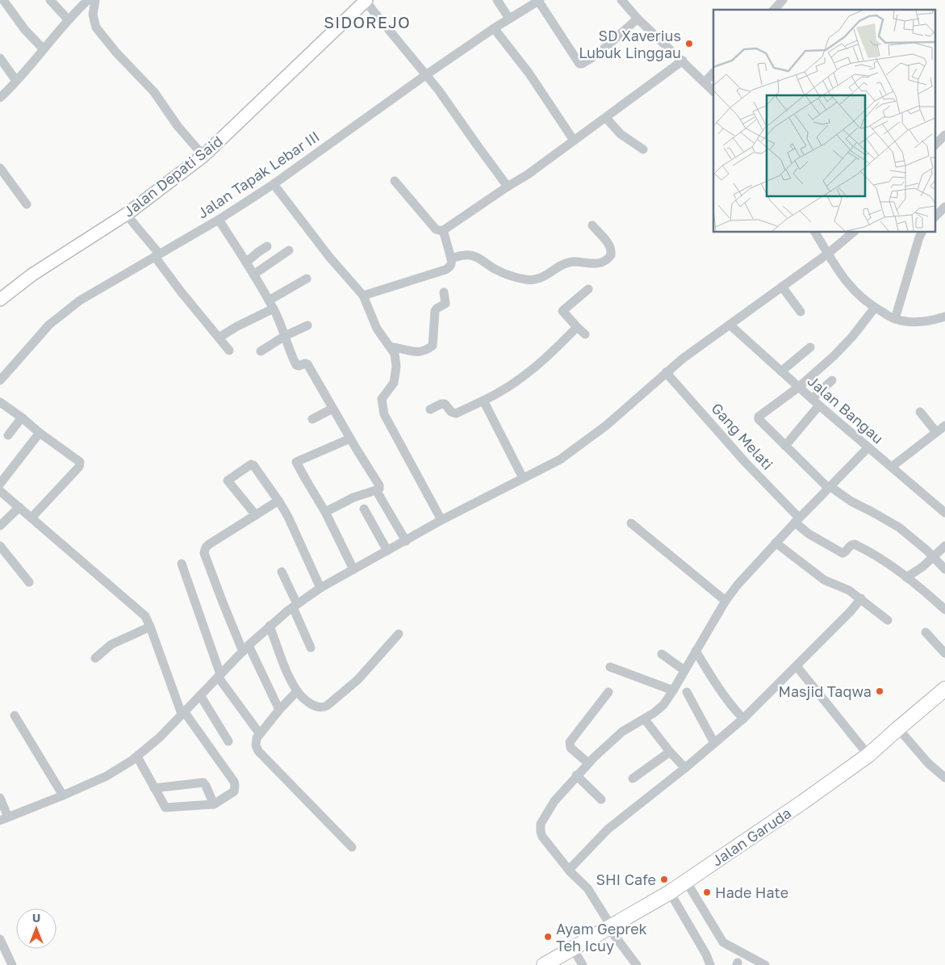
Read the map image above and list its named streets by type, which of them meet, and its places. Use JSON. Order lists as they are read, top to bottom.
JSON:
{
  "streets": {
    "highway": ["Jalan Garuda"],
    "main road": ["Jalan Depati Said"],
    "street": ["Jalan Tapak Lebar III", "Jalan Bangau", "Gang Melati"]
  },
  "districts": ["SIDOREJO"],
  "places": [
    "SD Xaverius Lubuk Linggau",
    "Masjid Taqwa",
    "SHI Cafe",
    "Hade Hate",
    "Ayam Geprek Teh Icuy"
  ],
  "north": "top"
}
